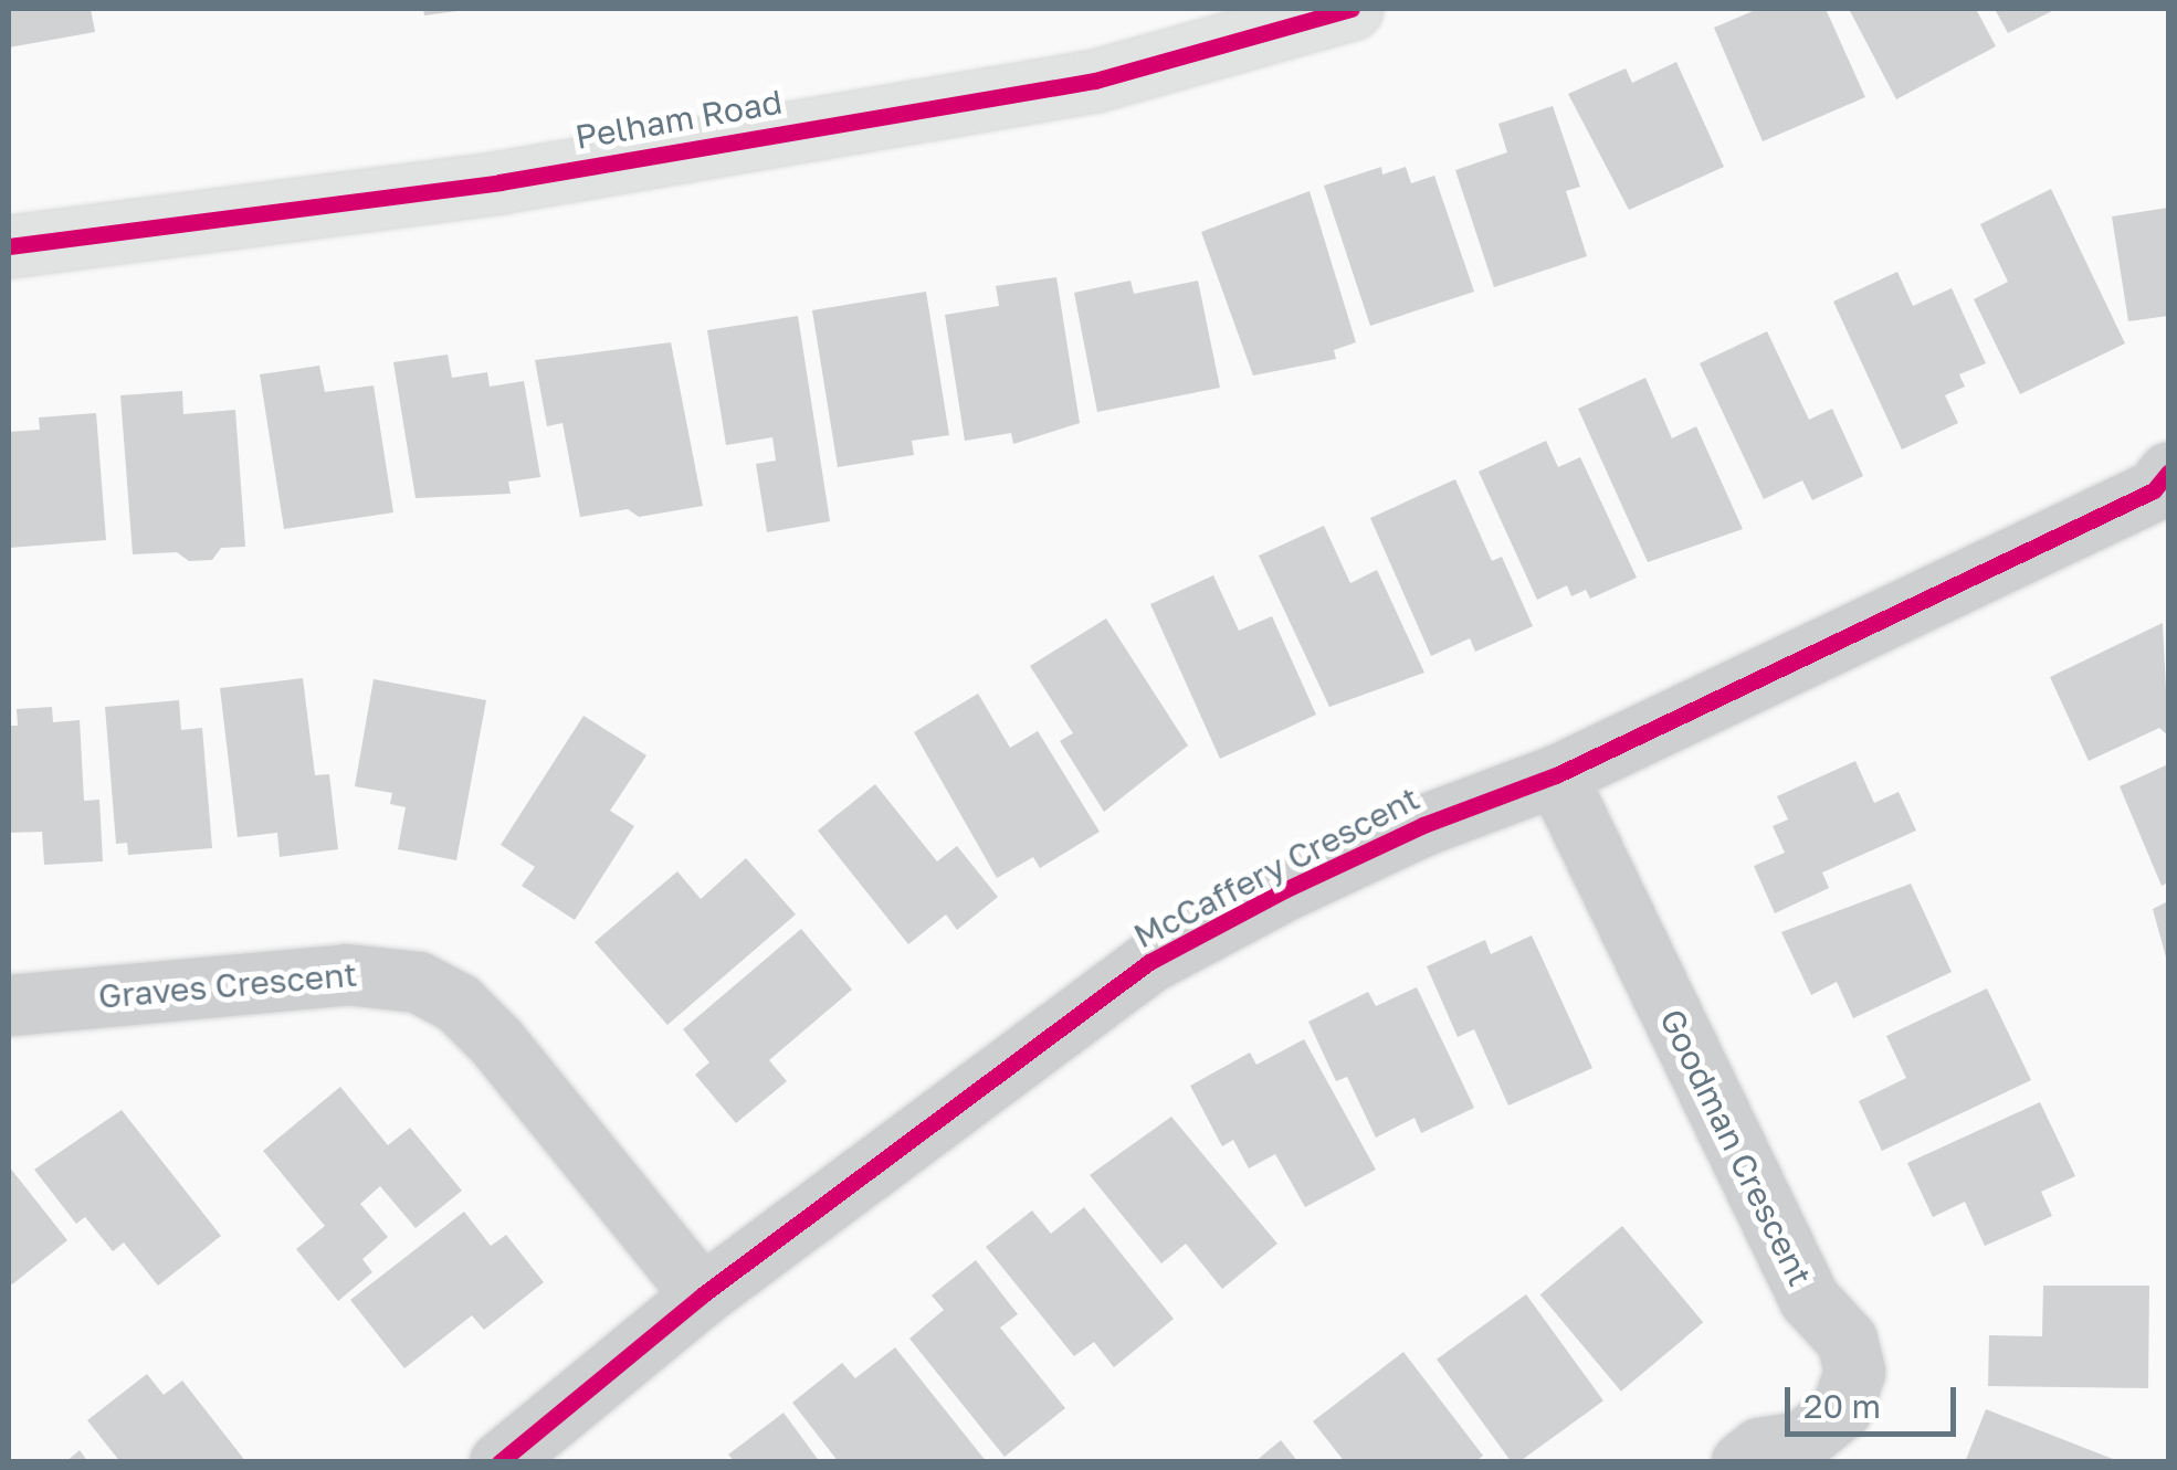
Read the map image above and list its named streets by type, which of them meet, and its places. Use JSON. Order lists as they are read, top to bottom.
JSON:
{
  "streets": {
    "main road": ["Pelham Road"],
    "street": ["McCaffery Crescent", "Graves Crescent", "Goodman Crescent"]
  },
  "crossings": [
    ["McCaffery Crescent", "Graves Crescent"],
    ["McCaffery Crescent", "Goodman Crescent"]
  ],
  "scale_bar": "20 m"
}
